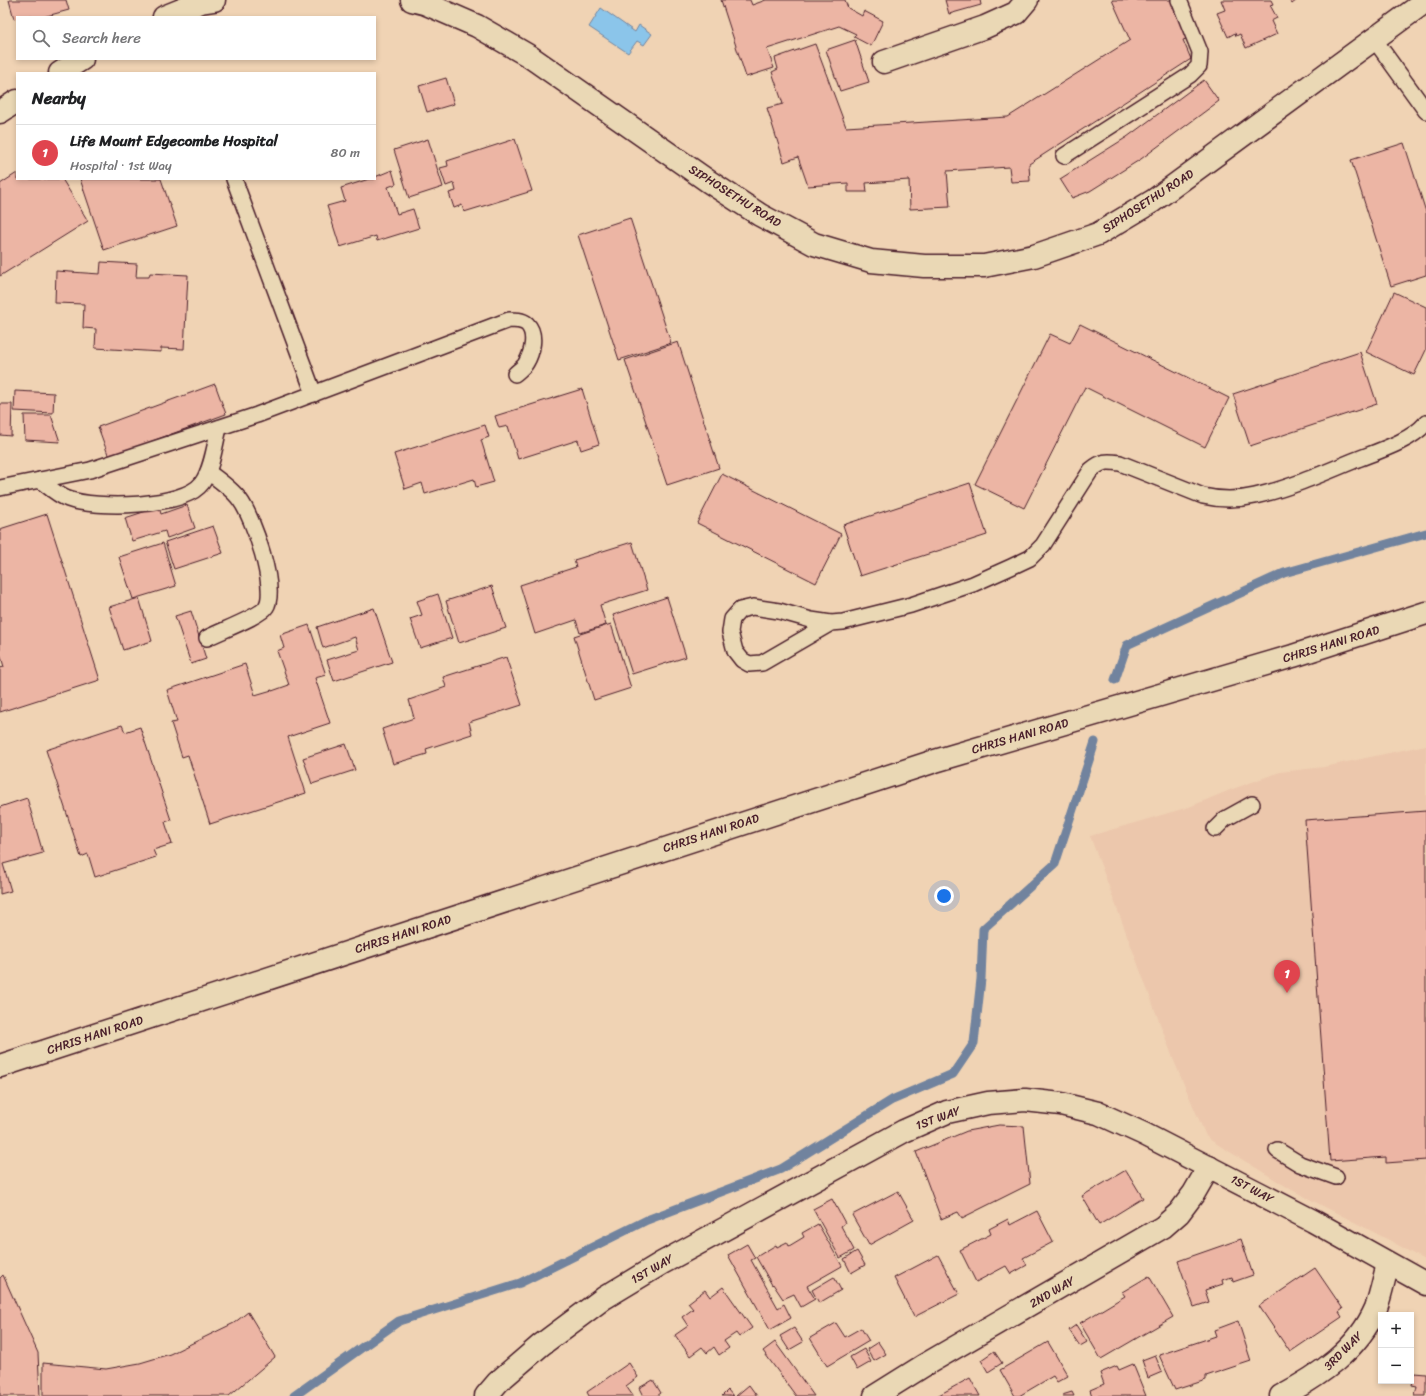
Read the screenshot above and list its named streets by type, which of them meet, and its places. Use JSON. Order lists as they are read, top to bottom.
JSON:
{
  "streets": {
    "street": [
      "SIPHOSETHU ROAD",
      "CHRIS HANI ROAD",
      "1ST WAY",
      "2ND WAY",
      "3RD WAY"
    ]
  },
  "crossings": [
    ["1ST WAY", "2ND WAY"],
    ["1ST WAY", "3RD WAY"]
  ],
  "page": {
    "search": "Search here",
    "heading": "Nearby",
    "list": [
      {
        "mark": "1",
        "name": "Life Mount Edgecombe Hospital",
        "note": "Hospital · 1st Way",
        "value": "80 m"
      }
    ],
    "pins": "1",
    "map_buttons": ["+", "−"]
  }
}
